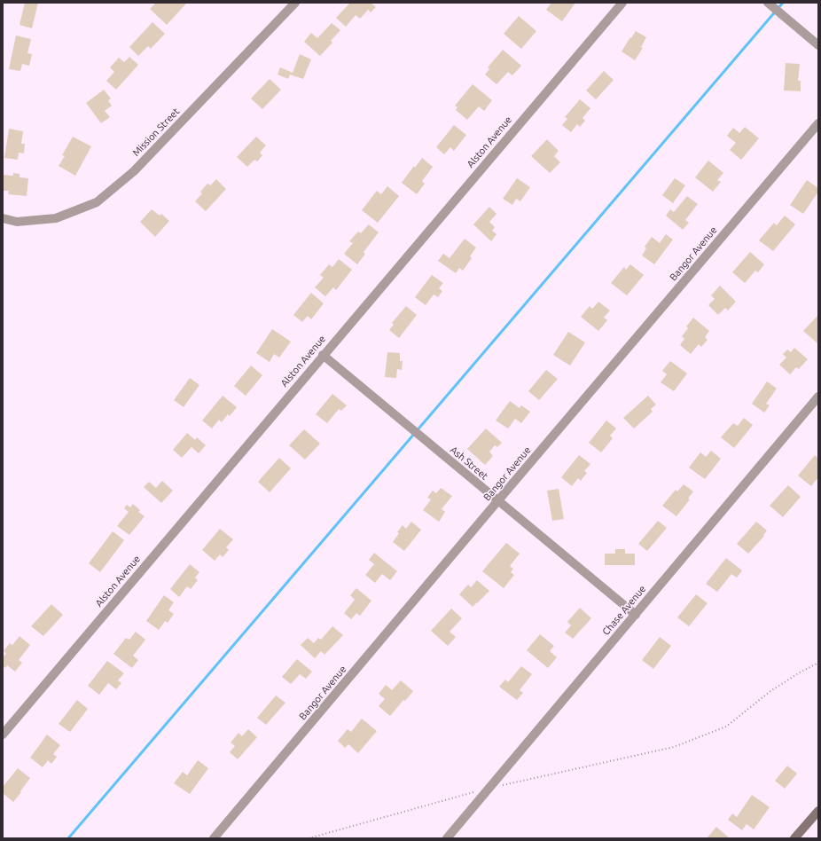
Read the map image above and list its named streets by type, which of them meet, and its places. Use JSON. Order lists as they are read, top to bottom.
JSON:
{
  "streets": {
    "street": [
      "Mission Street",
      "Alston Avenue",
      "Bangor Avenue",
      "Ash Street",
      "Chase Avenue"
    ]
  },
  "crossings": [
    ["Alston Avenue", "Ash Street"],
    ["Bangor Avenue", "Ash Street"],
    ["Ash Street", "Chase Avenue"]
  ]
}
